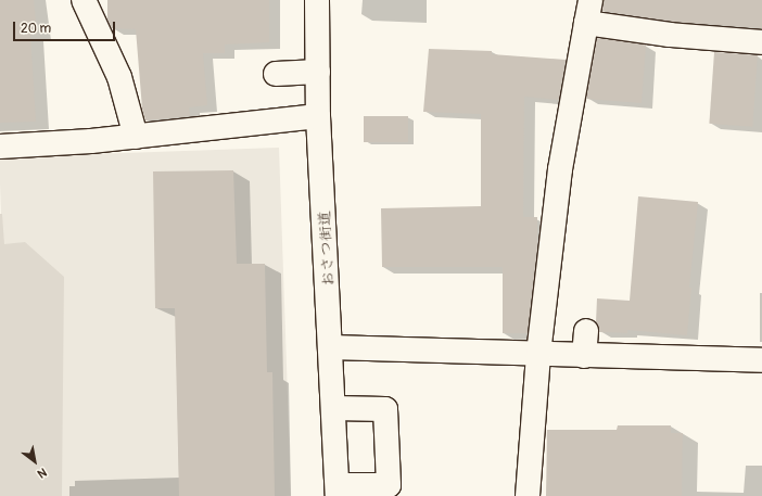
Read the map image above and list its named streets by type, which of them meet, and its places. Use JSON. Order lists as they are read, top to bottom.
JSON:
{
  "streets": {
    "street": ["おさつ街道"]
  },
  "scale_bar": "20 m",
  "north": "bottom right"
}
